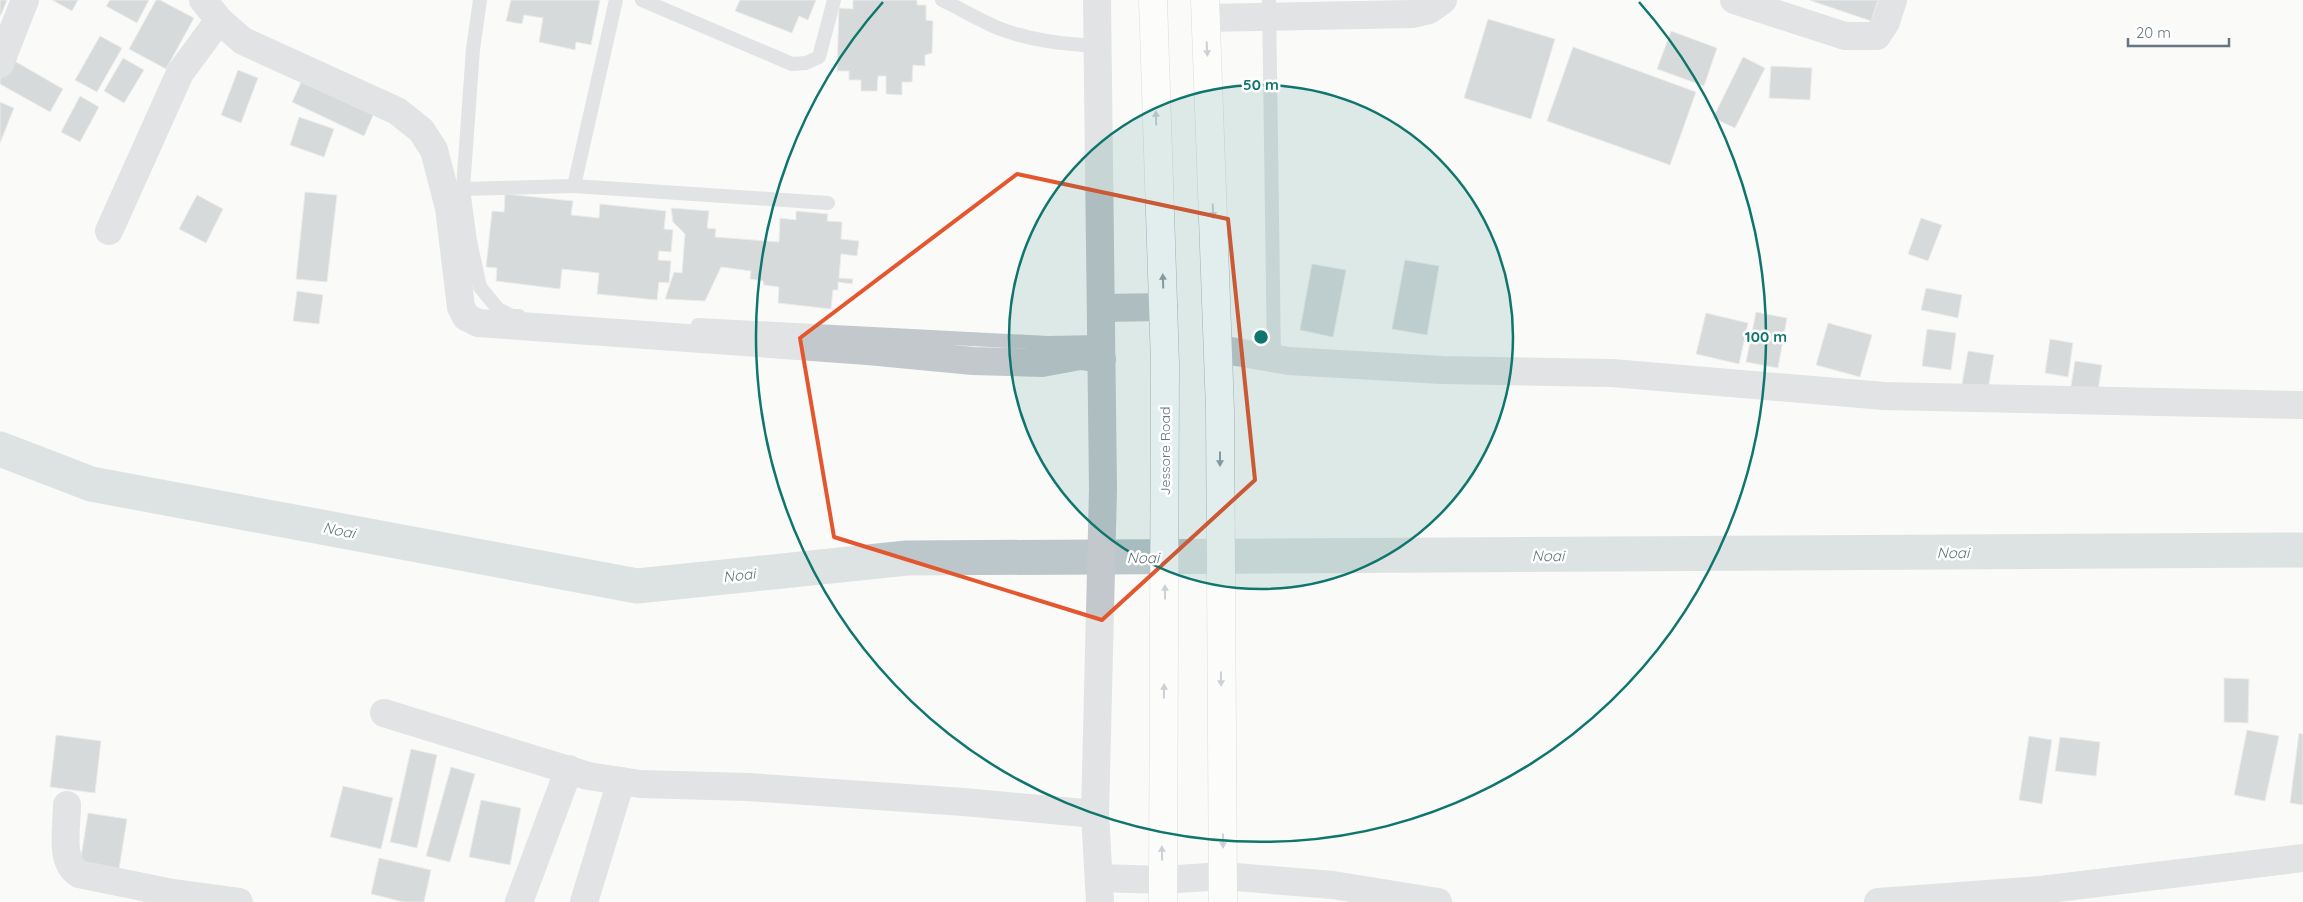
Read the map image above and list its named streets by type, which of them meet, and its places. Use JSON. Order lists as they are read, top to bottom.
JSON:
{
  "streets": {
    "highway": ["Jessore Road"]
  },
  "water": ["Noai"],
  "scale_bar": "20 m",
  "rings": ["50 m", "100 m"]
}
